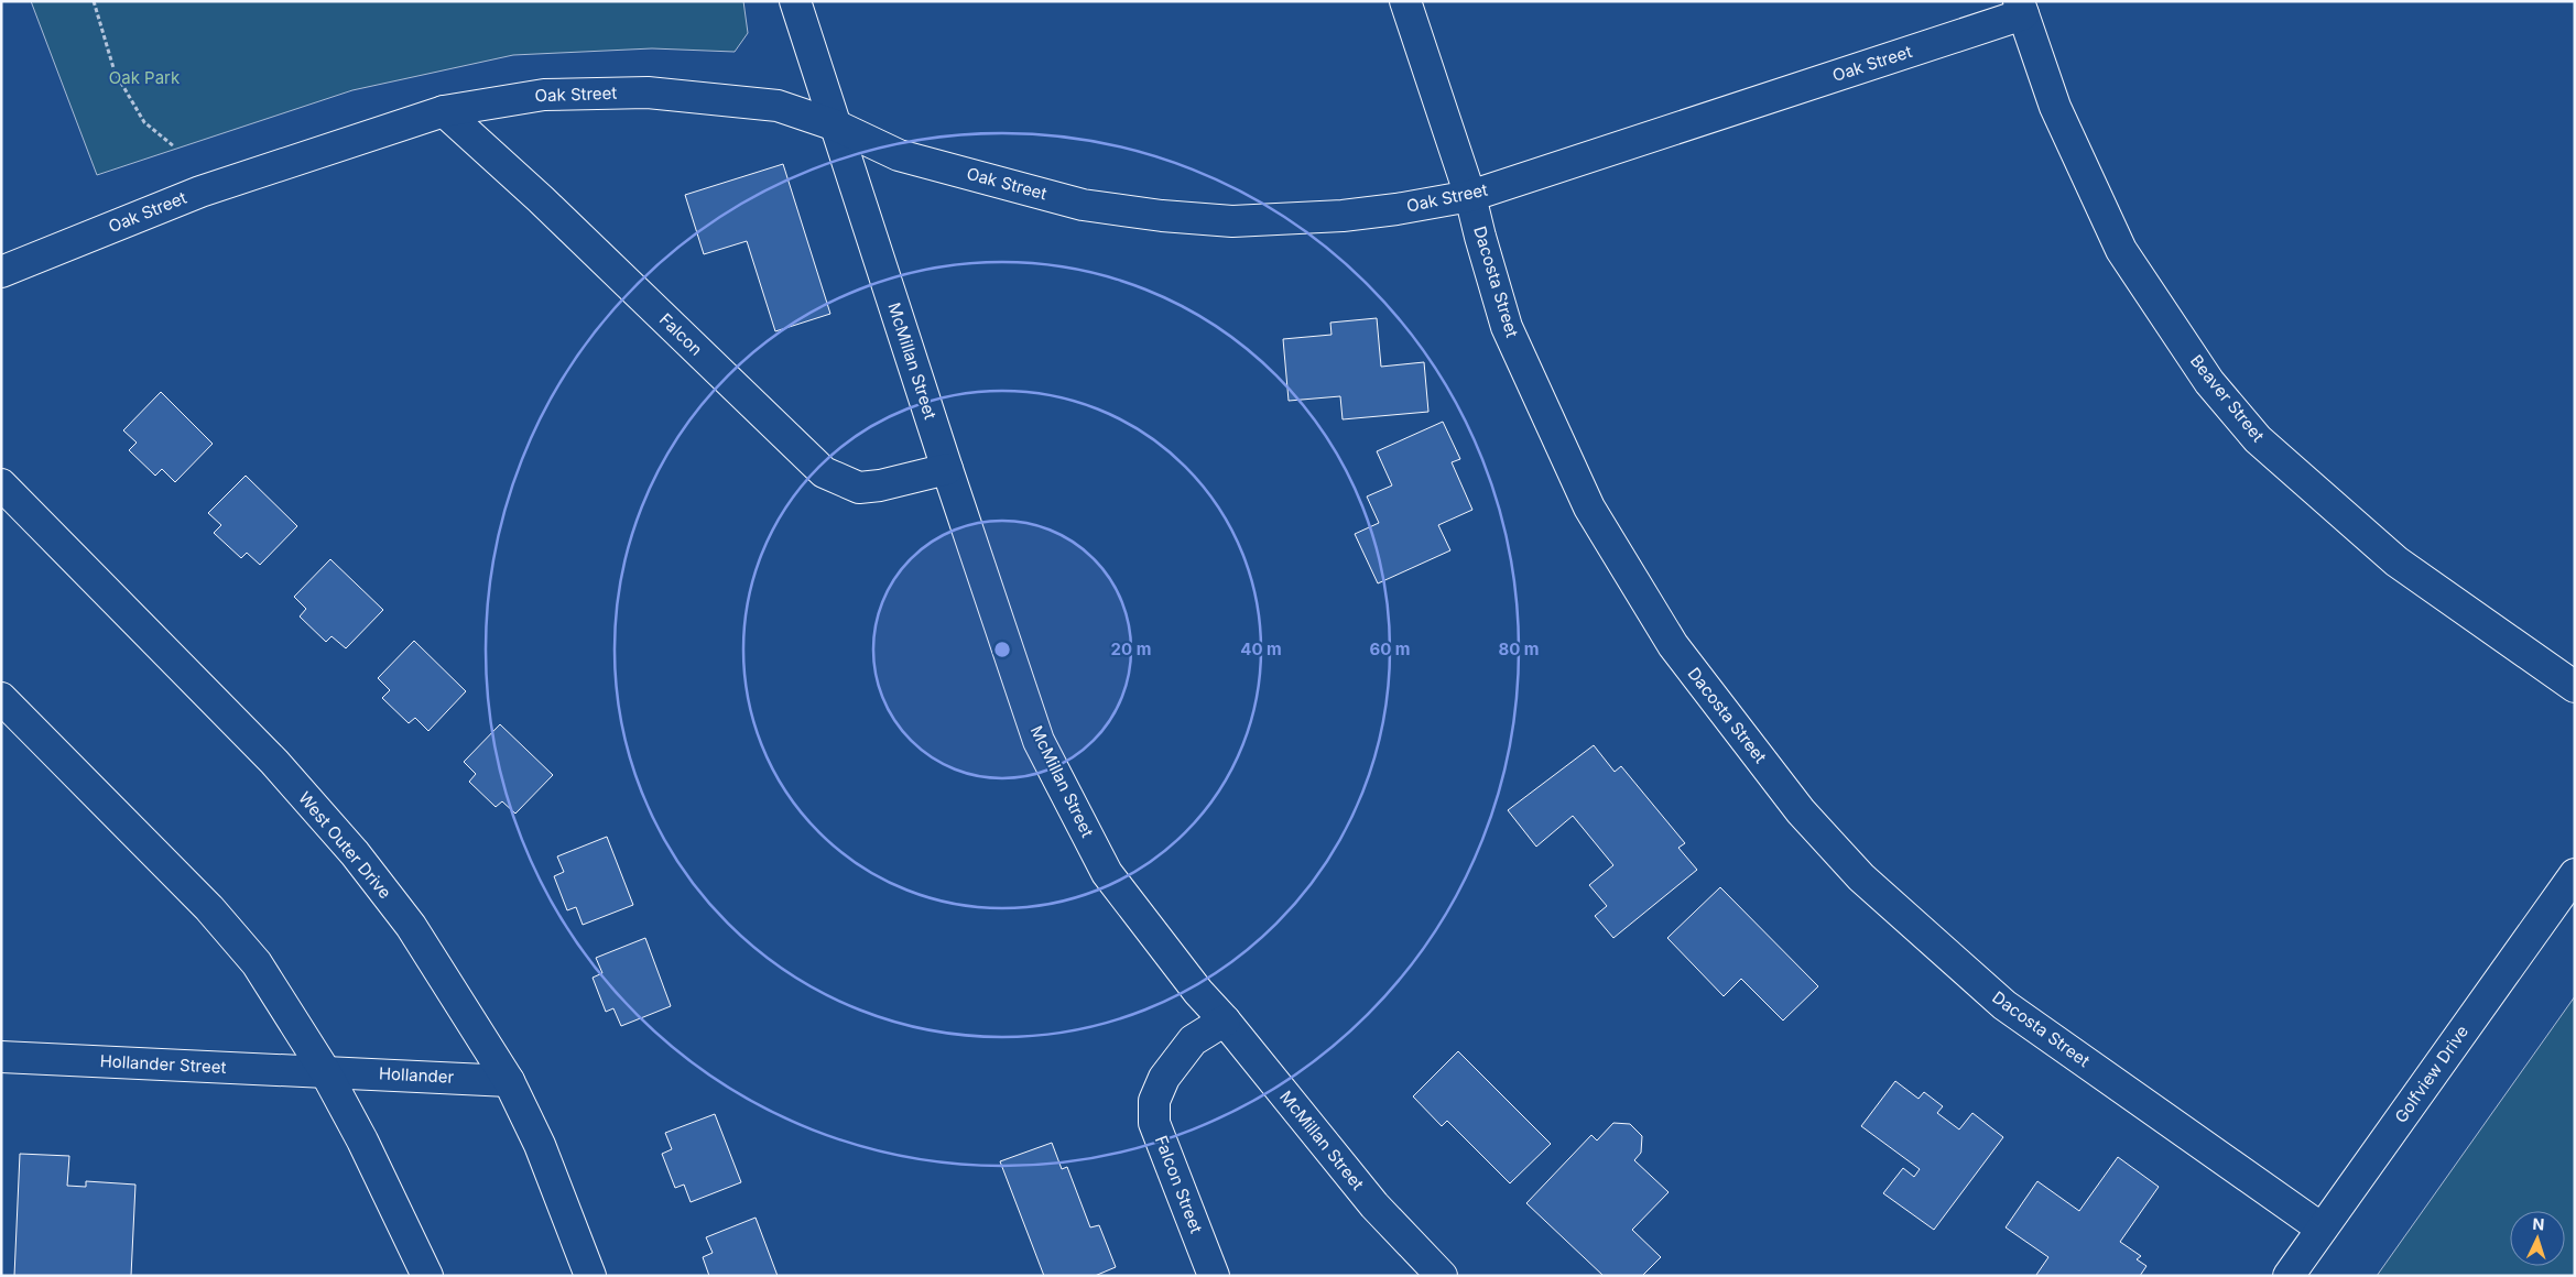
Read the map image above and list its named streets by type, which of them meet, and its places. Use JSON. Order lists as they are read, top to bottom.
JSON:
{
  "streets": {
    "street": [
      "Oak Street",
      "Dacosta Street",
      "Falcon",
      "McMillan Street",
      "Beaver Street",
      "West Outer Drive",
      "Hollander Street",
      "Golfview Drive",
      "Hollander",
      "Falcon Street"
    ]
  },
  "crossings": [
    ["Oak Street", "Dacosta Street"],
    ["Oak Street", "Falcon"],
    ["Oak Street", "McMillan Street"],
    ["Oak Street", "Beaver Street"],
    ["Dacosta Street", "Golfview Drive"],
    ["Falcon", "McMillan Street"],
    ["McMillan Street", "Falcon Street"],
    ["West Outer Drive", "Hollander"],
    ["Hollander Street", "Hollander"]
  ],
  "parks": ["Oak Park"],
  "north": "top",
  "rings": [
    "20 m",
    "40 m",
    "60 m",
    "80 m"
  ]
}
